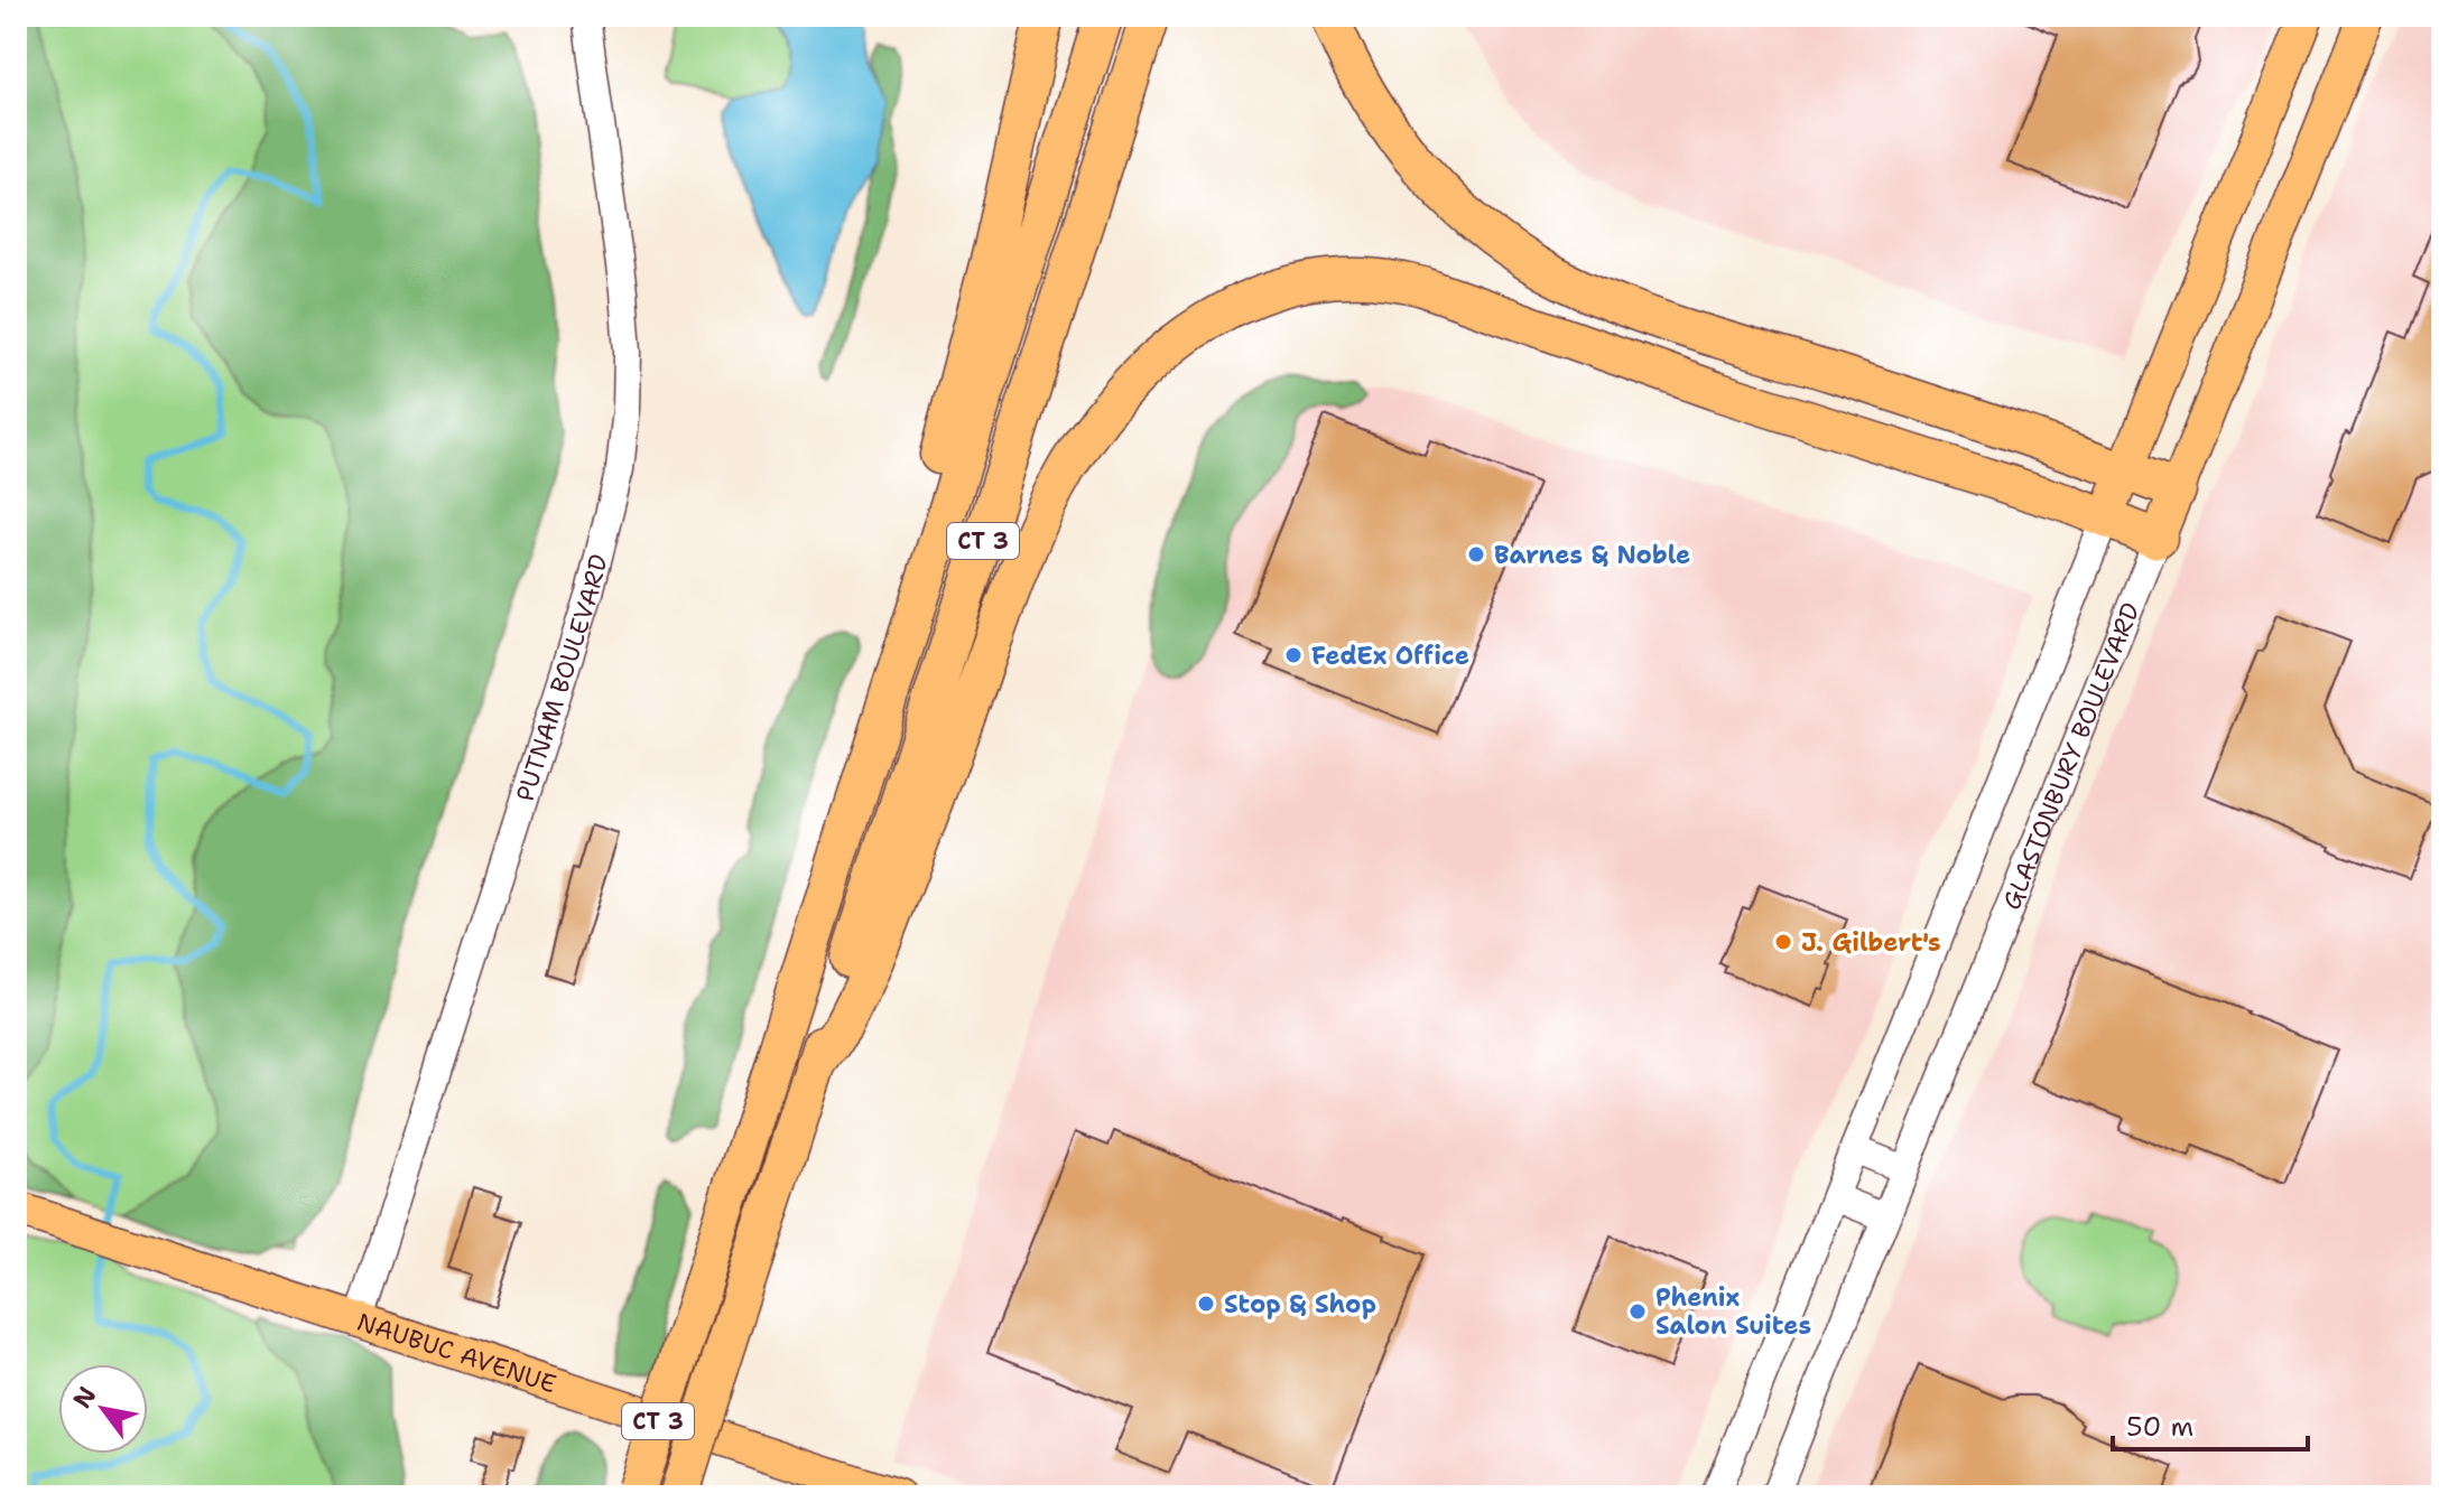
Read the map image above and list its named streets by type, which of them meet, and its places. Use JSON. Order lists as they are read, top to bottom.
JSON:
{
  "streets": {
    "highway": ["CT 3"],
    "main road": ["GLASTONBURY BOULEVARD", "NAUBUC AVENUE"],
    "street": ["PUTNAM BOULEVARD"]
  },
  "crossings": [
    ["PUTNAM BOULEVARD", "NAUBUC AVENUE"]
  ],
  "places": [
    "Barnes & Noble",
    "FedEx Office",
    "J. Gilbert's",
    "Stop & Shop",
    "Phenix Salon Suites"
  ],
  "scale_bar": "50 m",
  "north": "top left"
}
